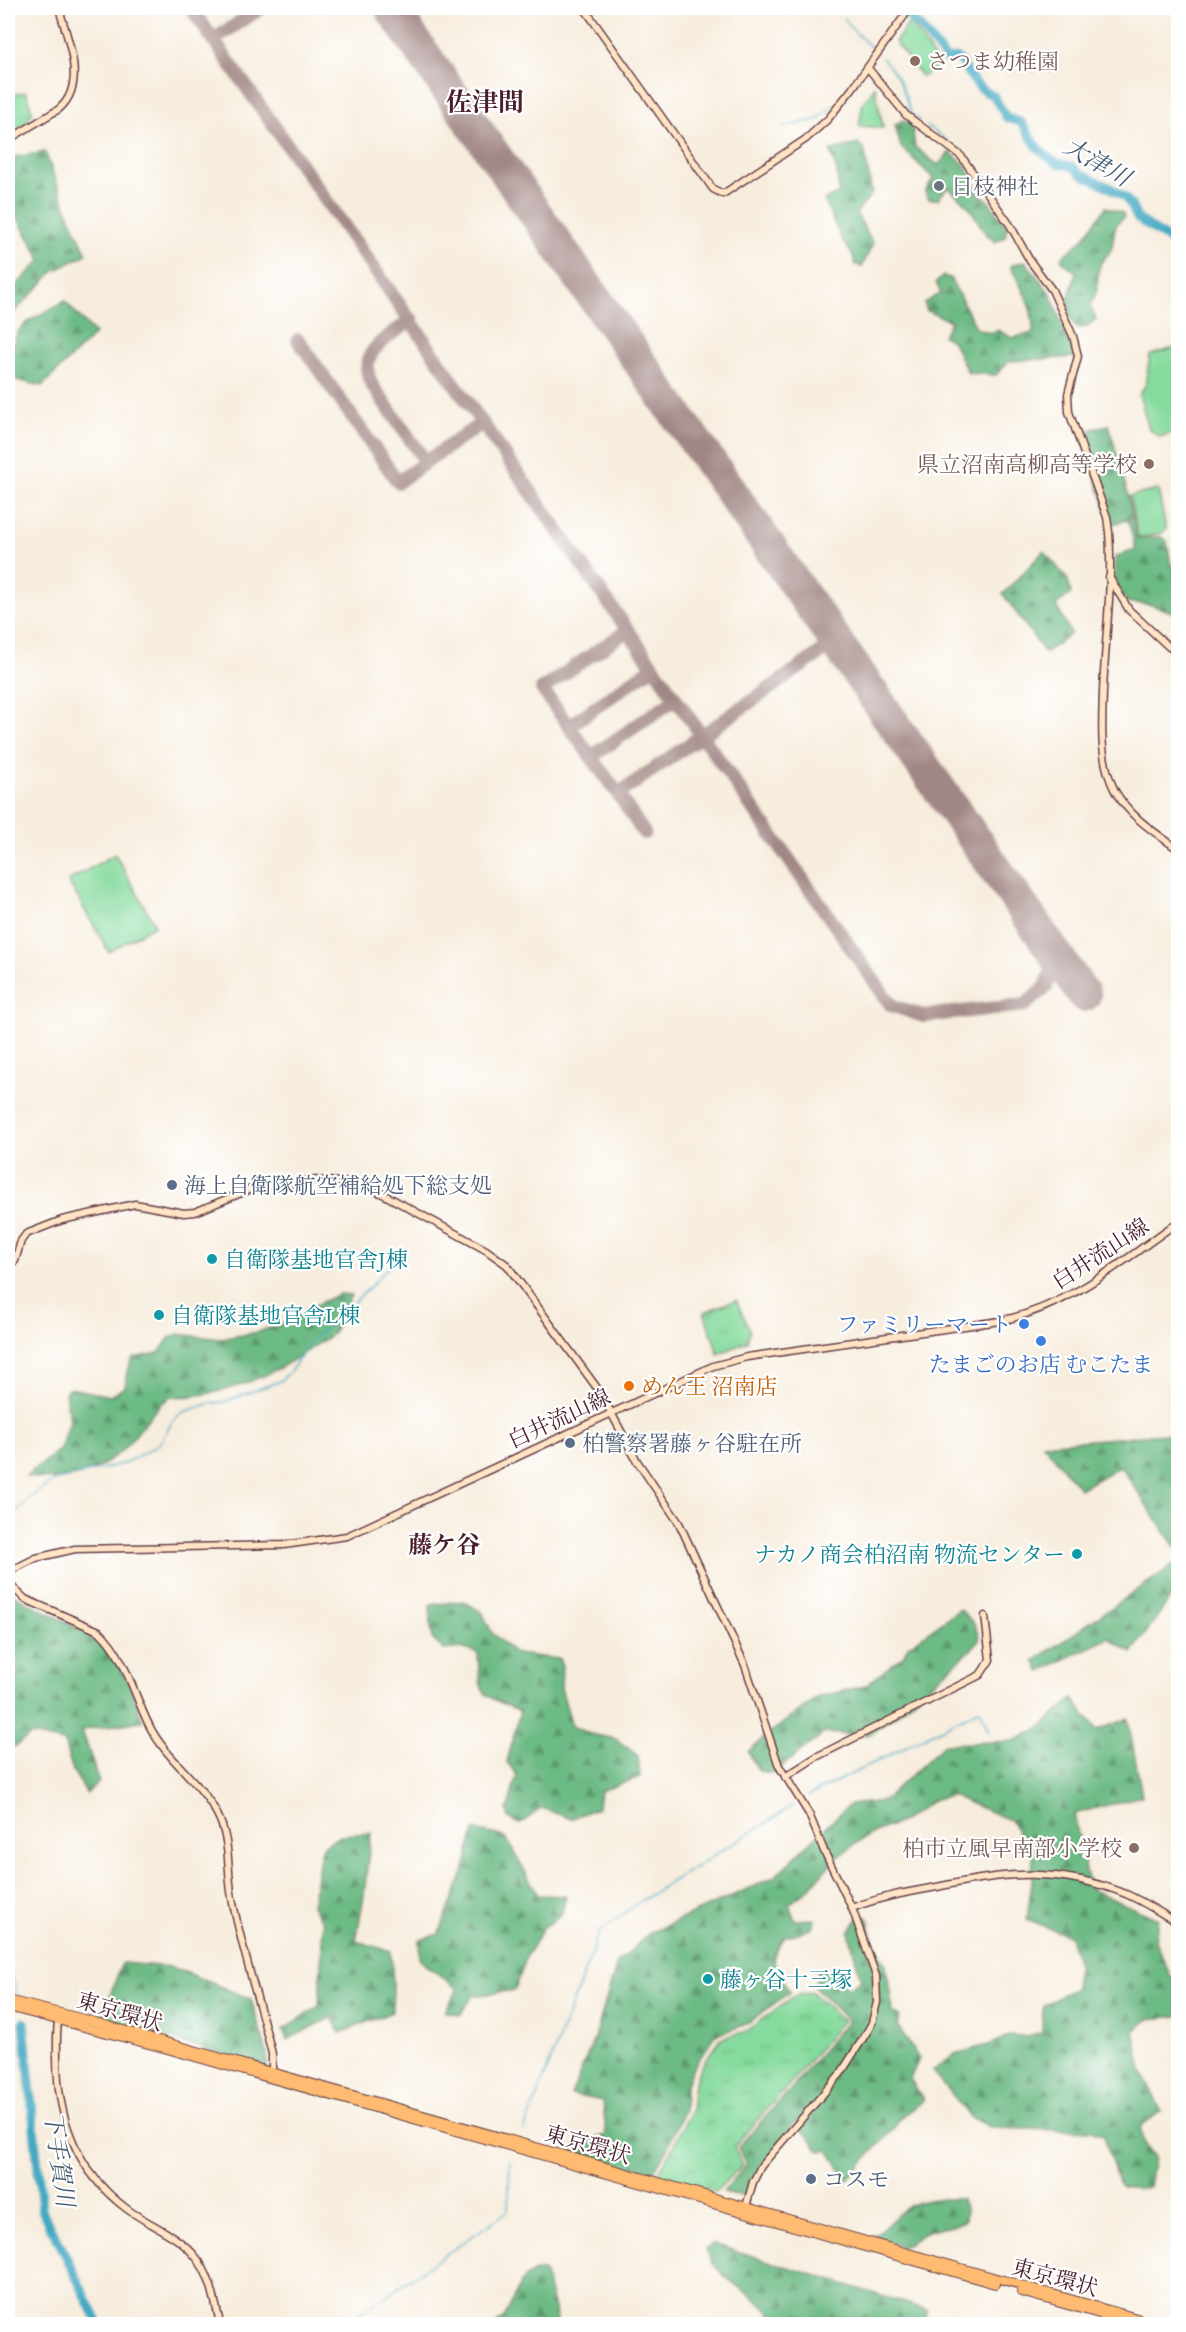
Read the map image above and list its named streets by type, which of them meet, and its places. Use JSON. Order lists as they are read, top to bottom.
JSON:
{
  "streets": {
    "highway": ["東京環状"],
    "street": ["白井流山線"]
  },
  "districts": ["佐津間", "藤ケ谷"],
  "water": ["大津川", "下手賀川"],
  "places": [
    "さつま幼稚園",
    "日枝神社",
    "県立沼南高柳高等学校",
    "海上自衛隊航空補給処下総支処",
    "自衛隊基地官舎J棟",
    "自衛隊基地官舎L棟",
    "ファミリーマート",
    "たまごのお店 むこたま",
    "めん王 沼南店",
    "柏警察署藤ヶ谷駐在所",
    "ナカノ商会柏沼南 物流センター",
    "柏市立風早南部小学校",
    "藤ヶ谷十三塚",
    "コスモ"
  ]
}
